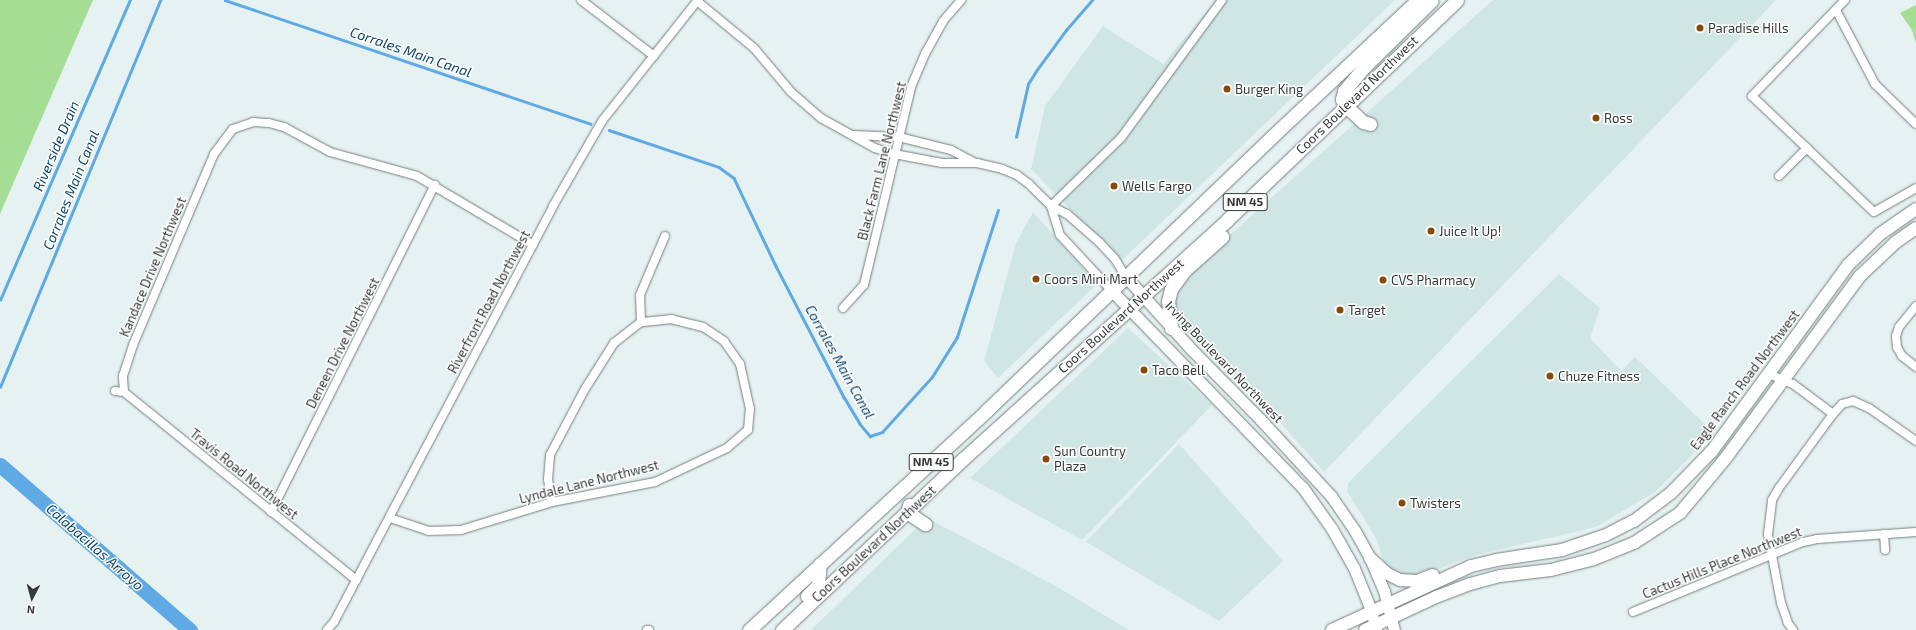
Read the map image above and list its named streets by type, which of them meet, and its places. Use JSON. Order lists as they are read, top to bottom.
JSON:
{
  "streets": {
    "main road": ["Coors Boulevard Northwest", "NM 45", "Eagle Ranch Road Northwest"],
    "street": [
      "Black Farm Lane Northwest",
      "Kandace Drive Northwest",
      "Riverfront Road Northwest",
      "Deneen Drive Northwest",
      "Irving Boulevard Northwest",
      "Travis Road Northwest",
      "Lyndale Lane Northwest",
      "Cactus Hills Place Northwest"
    ]
  },
  "crossings": [
    ["Coors Boulevard Northwest", "Irving Boulevard Northwest"],
    ["Kandace Drive Northwest", "Riverfront Road Northwest"],
    ["Kandace Drive Northwest", "Deneen Drive Northwest"],
    ["Kandace Drive Northwest", "Travis Road Northwest"],
    ["Riverfront Road Northwest", "Travis Road Northwest"],
    ["Riverfront Road Northwest", "Lyndale Lane Northwest"],
    ["Deneen Drive Northwest", "Travis Road Northwest"],
    ["Irving Boulevard Northwest", "Eagle Ranch Road Northwest"]
  ],
  "water": ["Corrales Main Canal", "Riverside Drain", "Calabacillas Arroyo"],
  "places": [
    "Paradise Hills",
    "Burger King",
    "Ross",
    "Wells Fargo",
    "Juice It Up!",
    "Coors Mini Mart",
    "CVS Pharmacy",
    "Target",
    "Taco Bell",
    "Chuze Fitness",
    "Sun Country Plaza",
    "Twisters"
  ],
  "north": "bottom"
}
